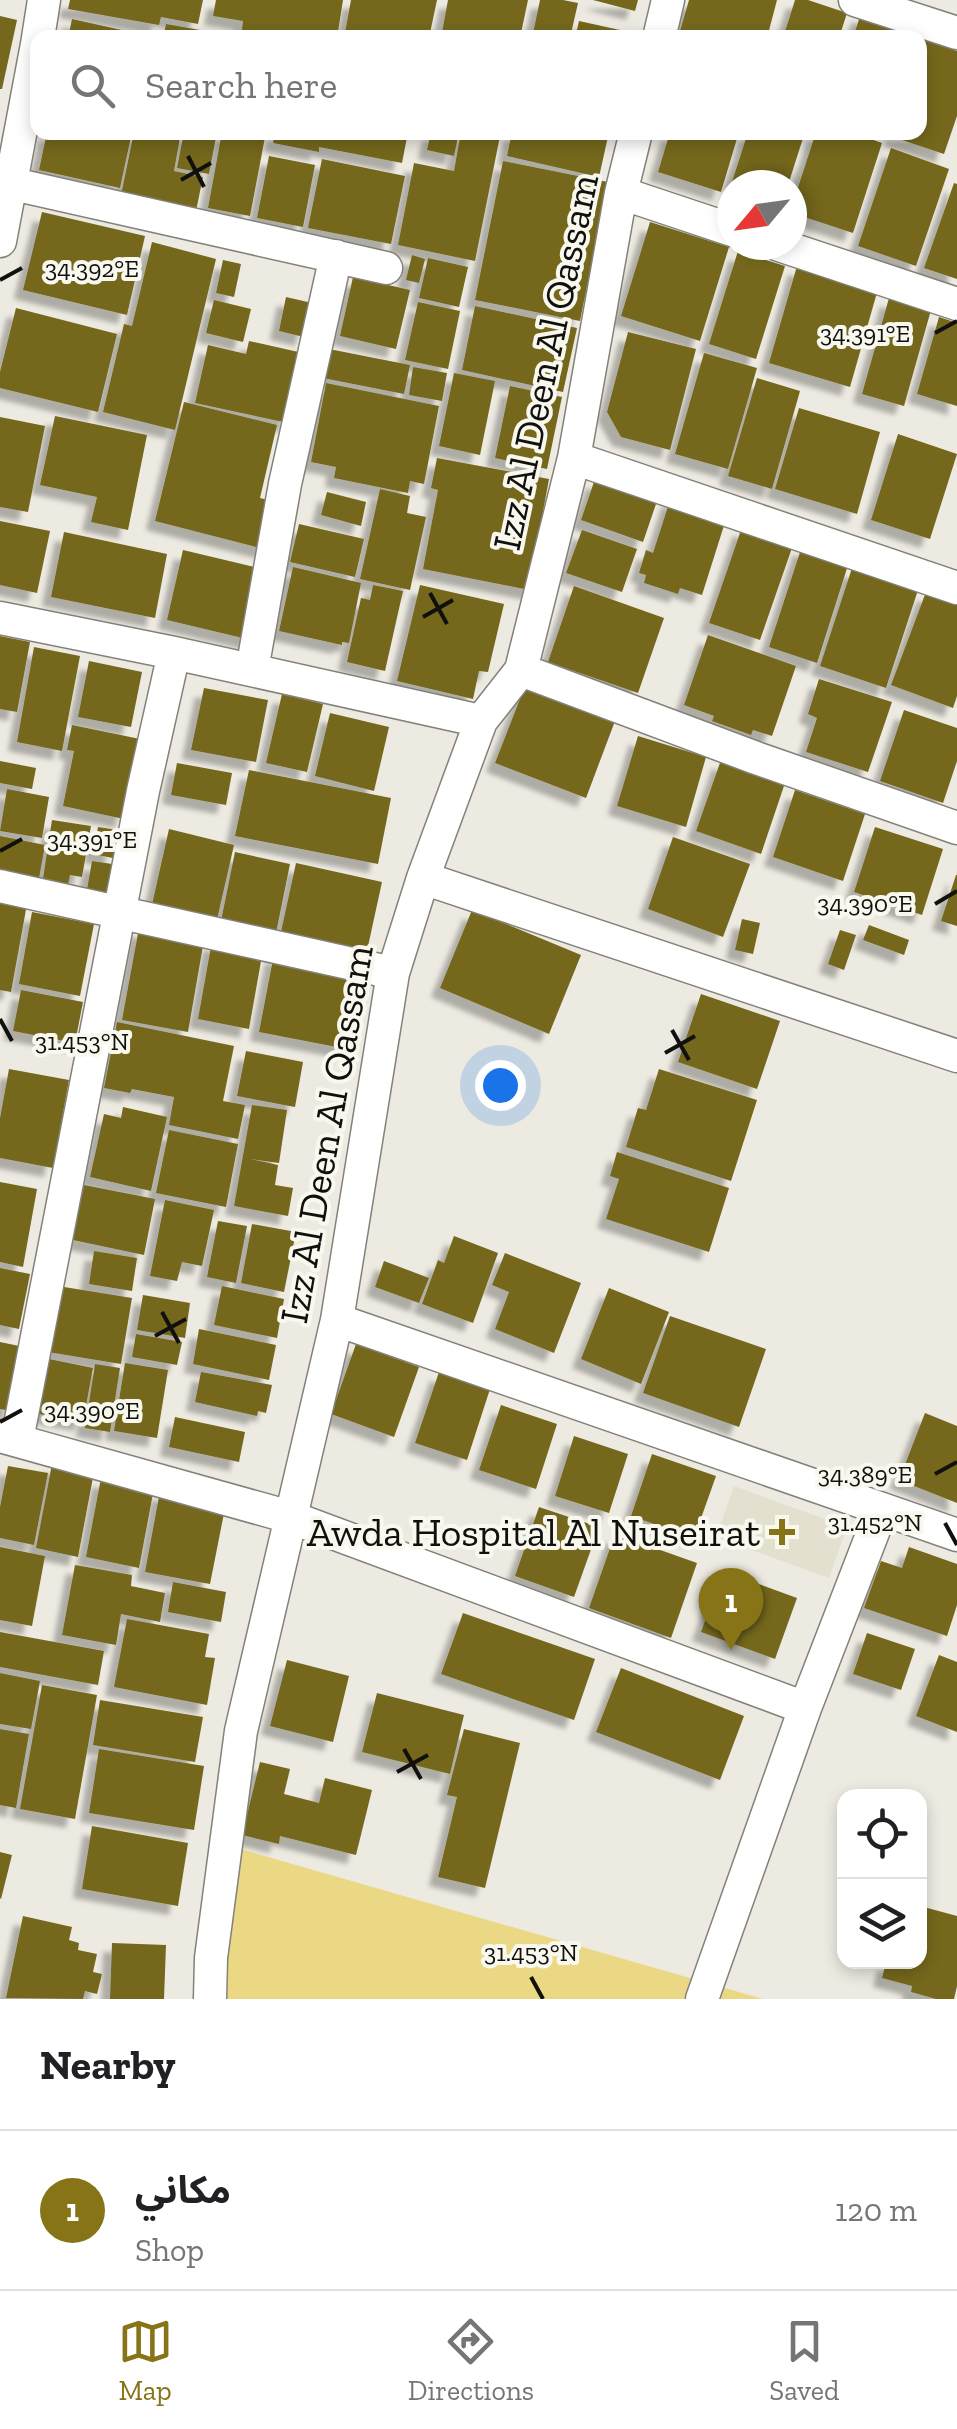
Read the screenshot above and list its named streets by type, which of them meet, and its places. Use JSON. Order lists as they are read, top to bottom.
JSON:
{
  "streets": {
    "street": ["Izz Al Deen Al Qassam"]
  },
  "places": {
    "health": ["Awda Hospital Al Nuseirat"]
  },
  "north": "bottom left",
  "page": {
    "search": "Search here",
    "pins": "1",
    "heading": "Nearby",
    "list": [
      {
        "mark": "1",
        "name": "مكاني",
        "note": "Shop",
        "value": "120 m"
      }
    ],
    "nav": ["Map", "Directions", "Saved"]
  },
  "coordinates": [
    "34.392°E",
    "34.391°E",
    "34.390°E",
    "31.453°N",
    "34.389°E",
    "31.452°N"
  ]
}
